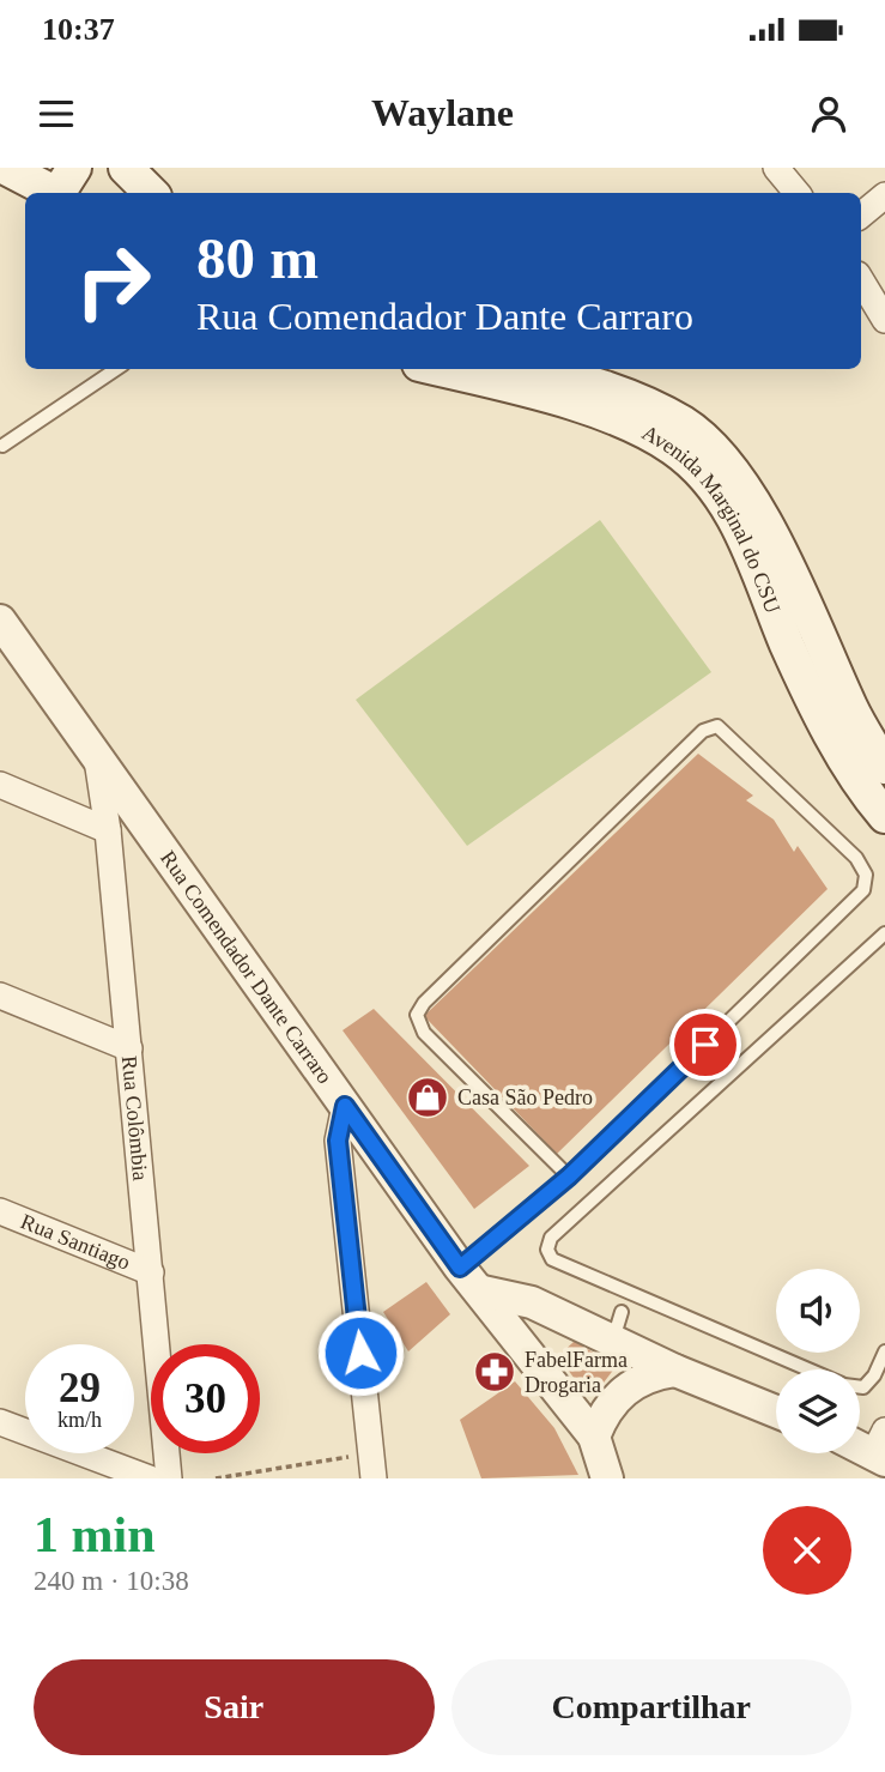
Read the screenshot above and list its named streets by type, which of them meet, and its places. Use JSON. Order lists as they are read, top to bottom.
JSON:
{
  "streets": {
    "main road": ["Avenida Marginal do CSU"],
    "street": ["Rua Comendador Dante Carraro", "Rua Colômbia", "Rua Santiago"]
  },
  "crossings": [
    ["Rua Comendador Dante Carraro", "Rua Colômbia"],
    ["Rua Colômbia", "Rua Santiago"]
  ],
  "places": {
    "shop": ["Casa São Pedro"],
    "pharmacy": ["FabelFarma Drogaria"]
  },
  "page": {
    "status": "10:37",
    "header": "Waylane",
    "turn": ["80 m", "Rua Comendador Dante Carraro"],
    "speed": "29 km/h",
    "limit": "30",
    "heading": ["1 min", "240 m · 10:38"],
    "buttons": ["Sair", "Compartilhar"]
  }
}
